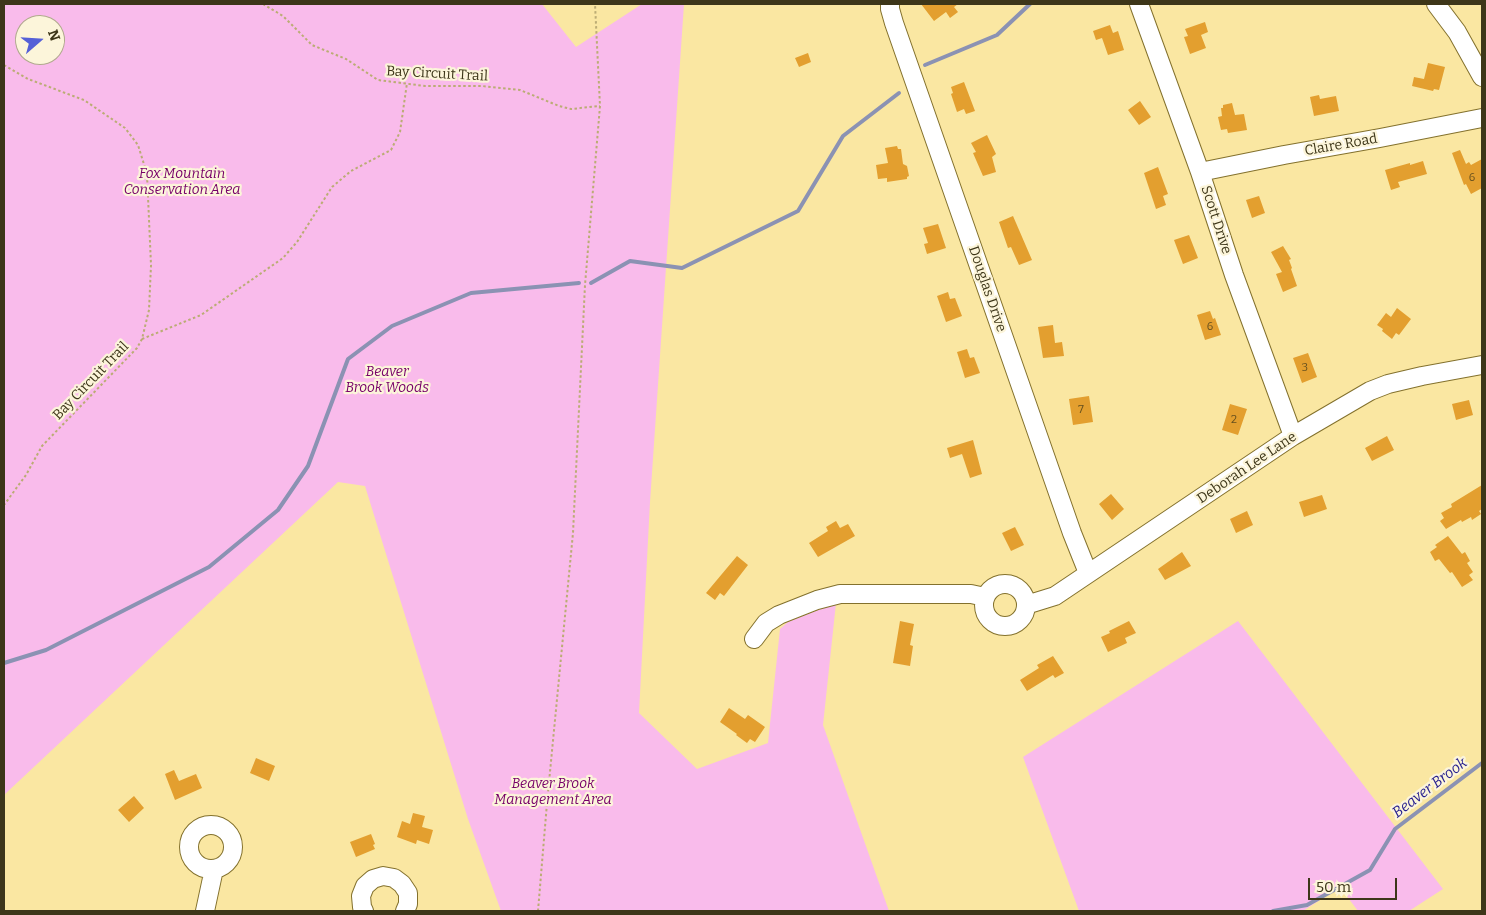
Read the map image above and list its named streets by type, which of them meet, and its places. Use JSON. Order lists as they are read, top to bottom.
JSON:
{
  "streets": {
    "street": [
      "Claire Road",
      "Scott Drive",
      "Douglas Drive",
      "Deborah Lee Lane"
    ],
    "path": ["Bay Circuit Trail"]
  },
  "crossings": [
    ["Claire Road", "Scott Drive"],
    ["Scott Drive", "Deborah Lee Lane"],
    ["Douglas Drive", "Deborah Lee Lane"]
  ],
  "water": ["Beaver Brook"],
  "parks": ["Fox Mountain Conservation Area", "Beaver Brook Woods", "Beaver Brook Management Area"],
  "house_numbers": [
    "6",
    "6",
    "3",
    "7",
    "2"
  ],
  "scale_bar": "50 m",
  "north": "right"
}
